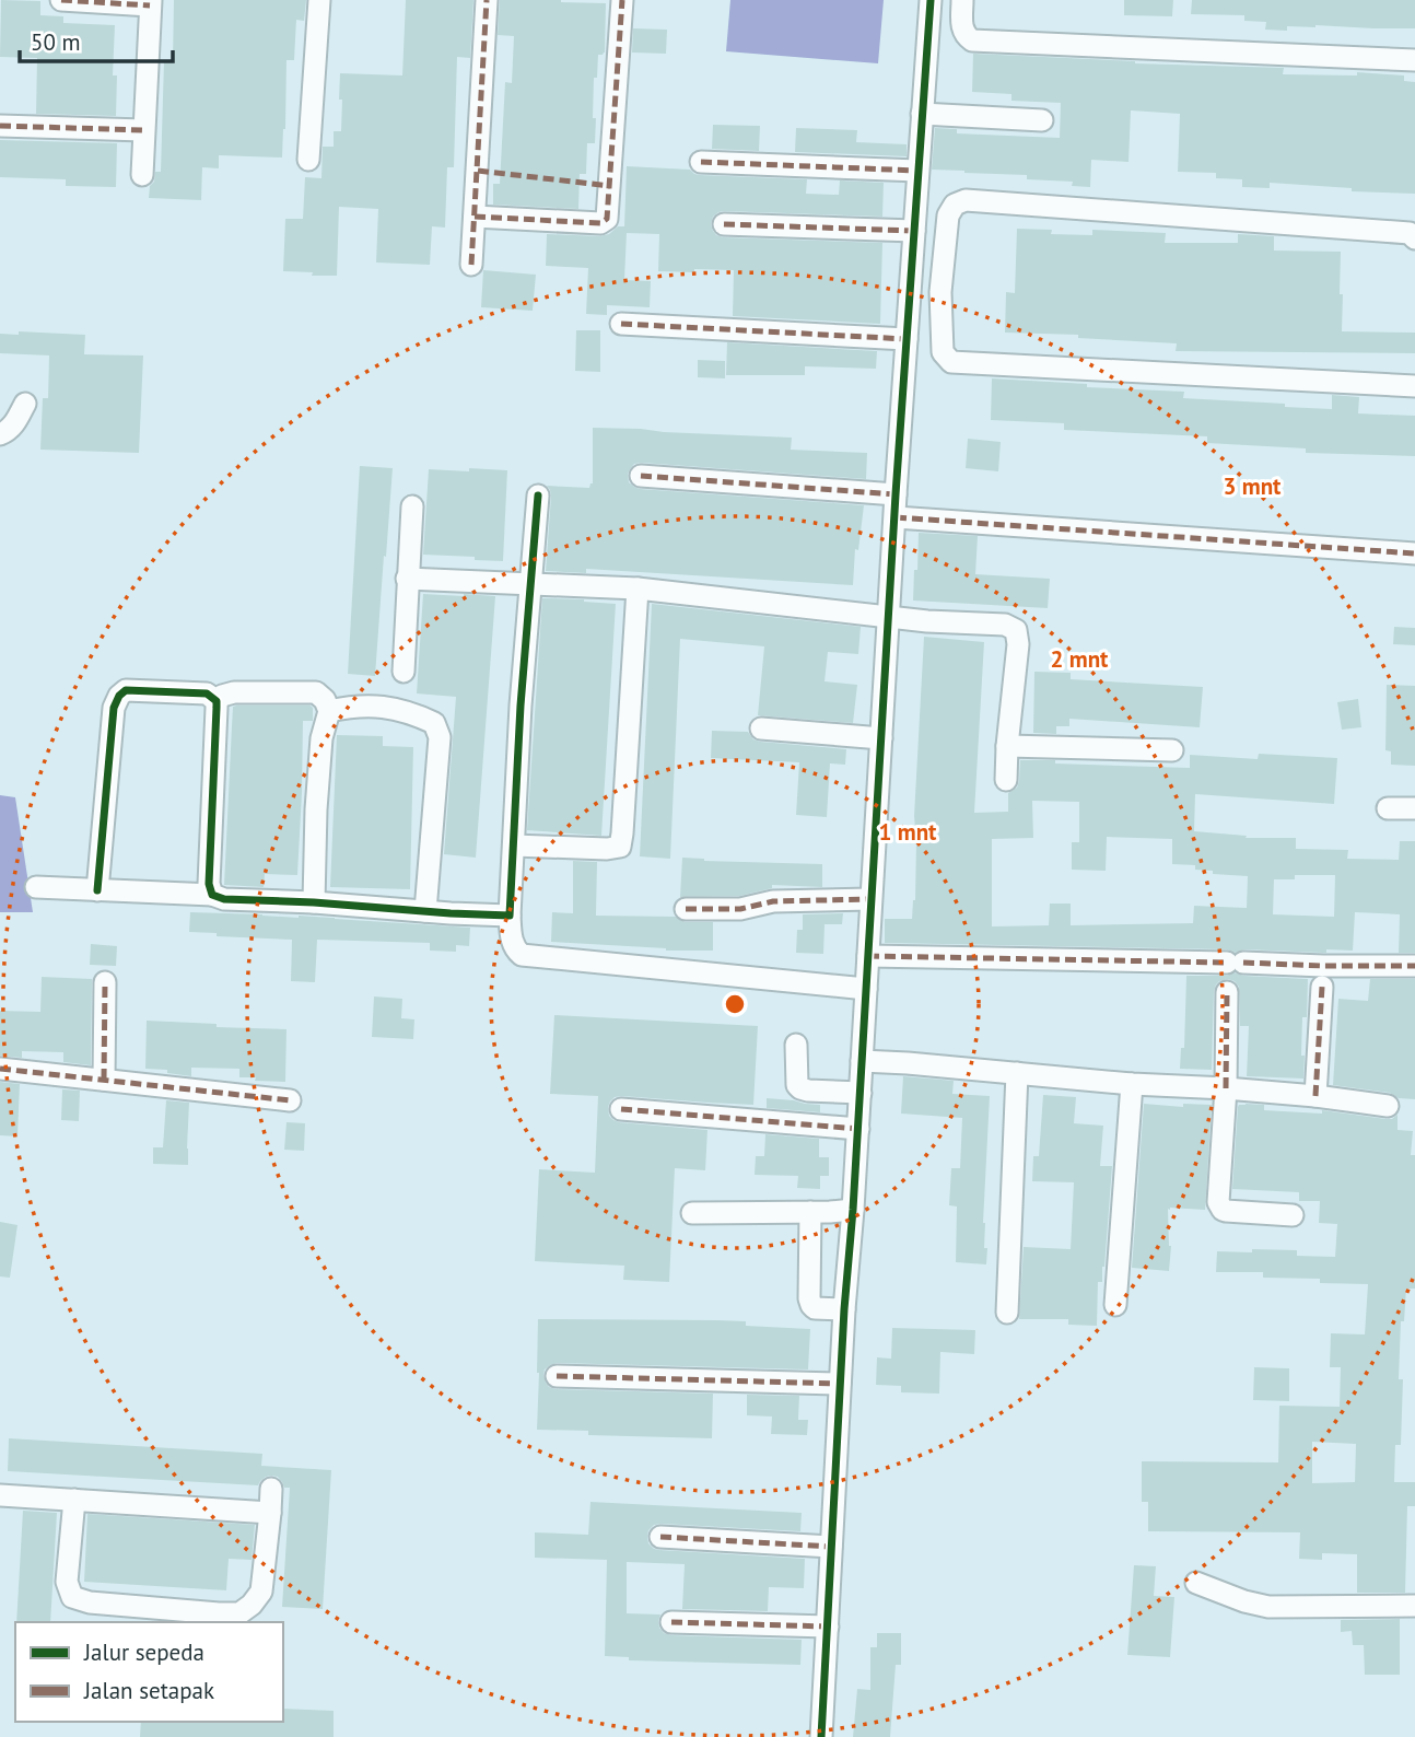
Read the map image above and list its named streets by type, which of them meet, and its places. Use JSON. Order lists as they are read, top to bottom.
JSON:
{
  "legend": ["Jalur sepeda", "Jalan setapak"],
  "scale_bar": "50 m",
  "rings": ["3 mnt", "2 mnt", "1 mnt"]
}
